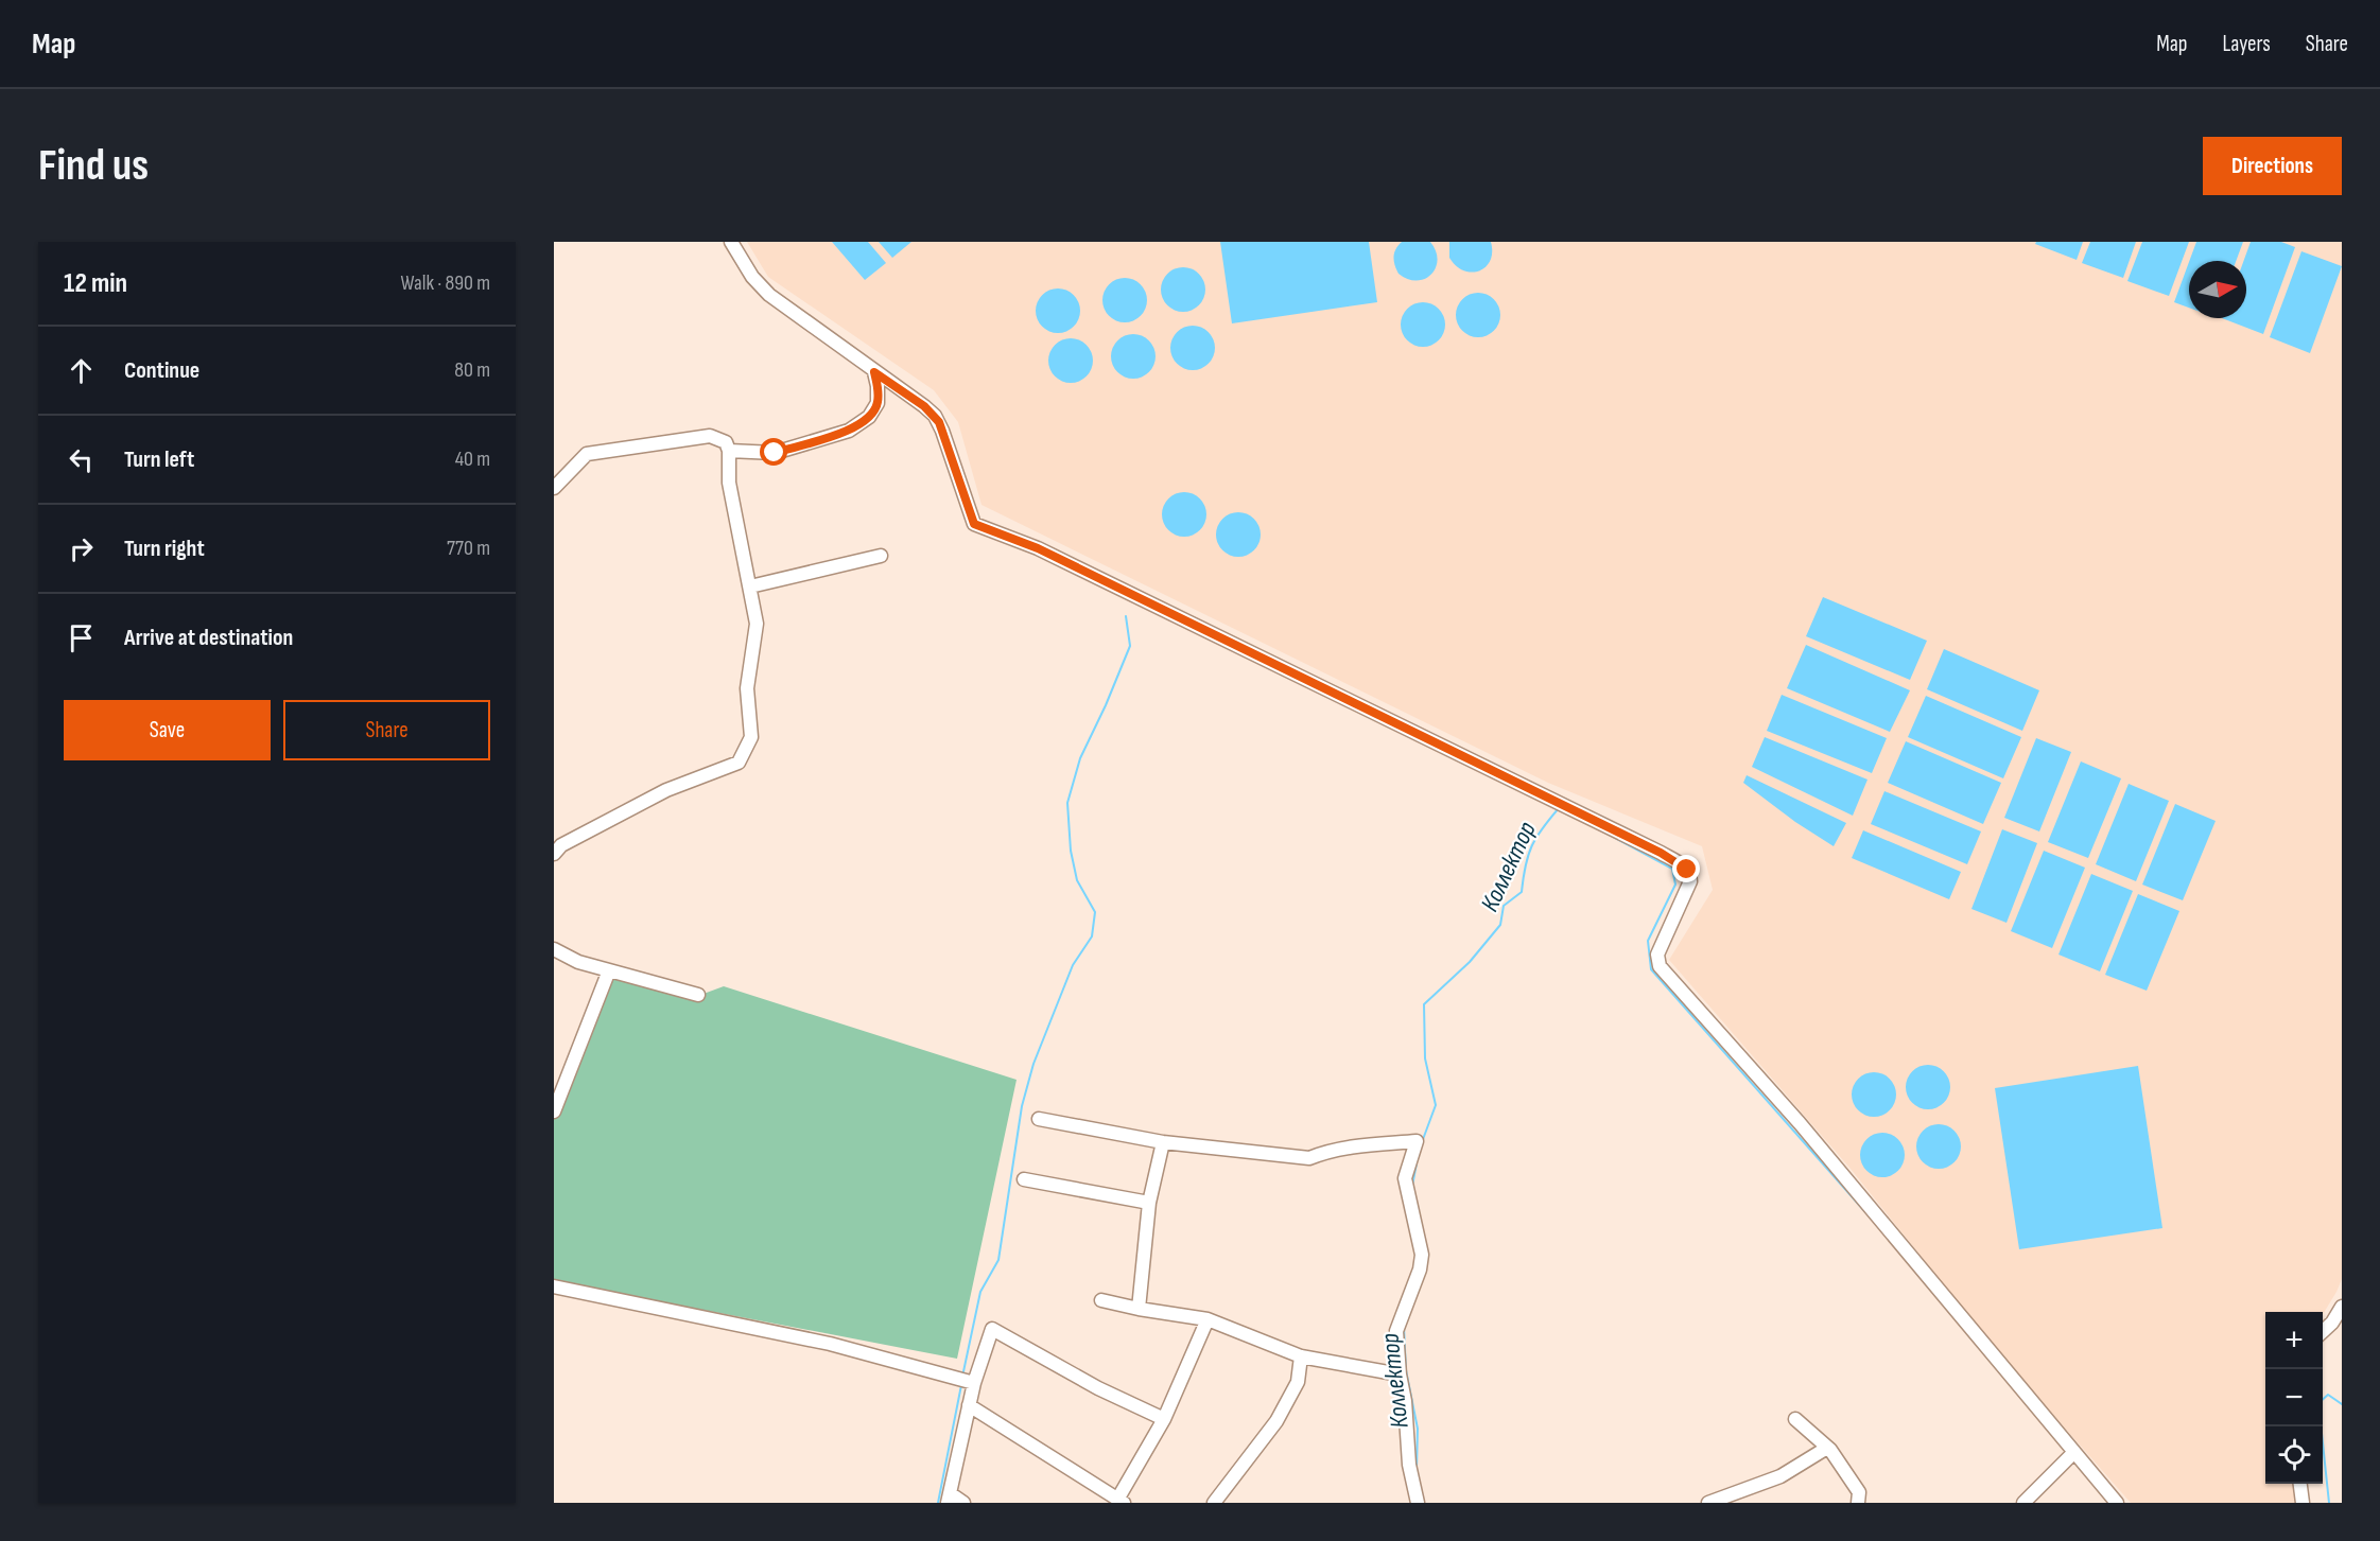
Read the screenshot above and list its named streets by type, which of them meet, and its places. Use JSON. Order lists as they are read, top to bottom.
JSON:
{
  "water": ["Коллектор"],
  "north": "right",
  "page": {
    "header": "Map",
    "nav": ["Map", "Layers", "Share"],
    "buttons": [
      "Directions",
      ["Save", "Share"]
    ],
    "title": "Find us",
    "heading": ["12 min", "Walk · 890 m"],
    "list": [
      ["Continue", "80 m"],
      ["Turn left", "40 m"],
      ["Turn right", "770 m"],
      "Arrive at destination"
    ],
    "map_buttons": ["+", "−"]
  }
}
